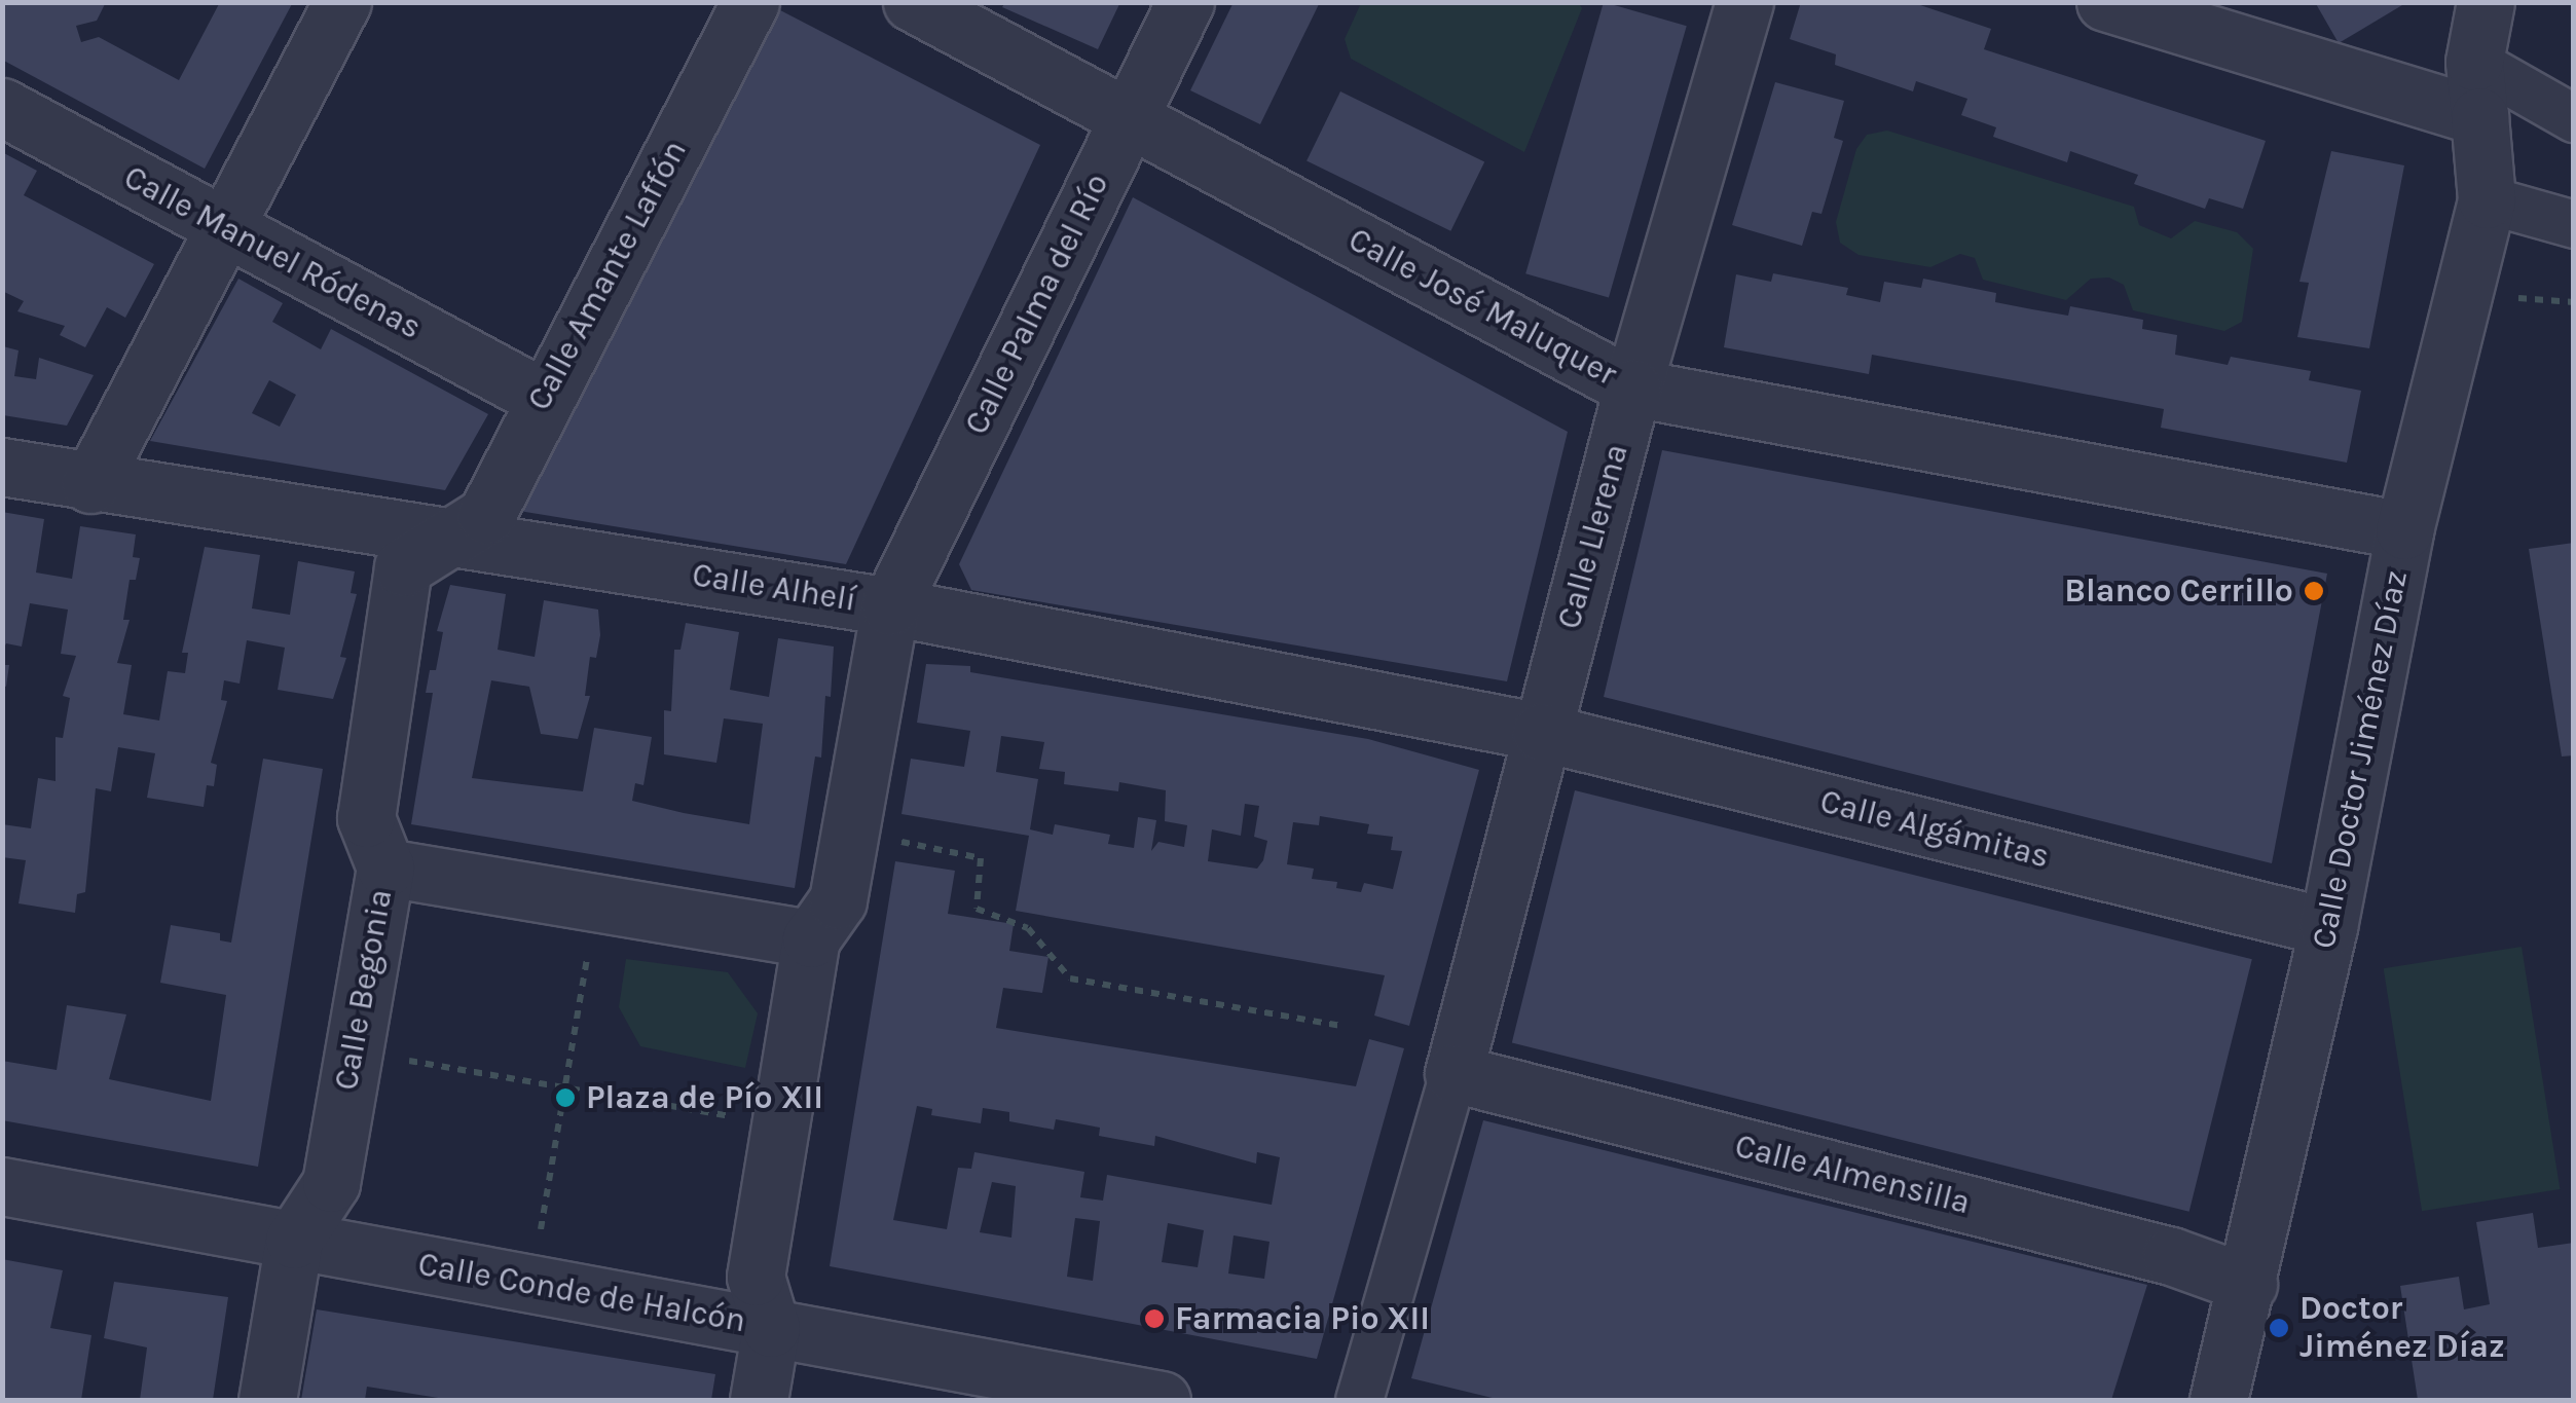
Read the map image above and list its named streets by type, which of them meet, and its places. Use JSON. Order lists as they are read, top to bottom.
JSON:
{
  "streets": {
    "street": [
      "Calle Manuel Ródenas",
      "Calle Amante Laffón",
      "Calle Palma del Río",
      "Calle José Maluquer",
      "Calle Llerena",
      "Calle Alhelí",
      "Calle Doctor Jiménez Díaz",
      "Calle Algámitas",
      "Calle Begonia",
      "Calle Almensilla",
      "Calle Conde de Halcón"
    ]
  },
  "crossings": [
    ["Calle Manuel Ródenas", "Calle Amante Laffón"],
    ["Calle Amante Laffón", "Calle Alhelí"],
    ["Calle Amante Laffón", "Calle Begonia"],
    ["Calle Palma del Río", "Calle José Maluquer"],
    ["Calle Palma del Río", "Calle Alhelí"],
    ["Calle José Maluquer", "Calle Llerena"],
    ["Calle José Maluquer", "Calle Doctor Jiménez Díaz"],
    ["Calle Llerena", "Calle Alhelí"],
    ["Calle Llerena", "Calle Algámitas"],
    ["Calle Llerena", "Calle Almensilla"],
    ["Calle Alhelí", "Calle Algámitas"],
    ["Calle Alhelí", "Calle Begonia"],
    ["Calle Doctor Jiménez Díaz", "Calle Algámitas"],
    ["Calle Doctor Jiménez Díaz", "Calle Almensilla"],
    ["Calle Begonia", "Calle Conde de Halcón"]
  ],
  "places": [
    "Blanco Cerrillo",
    "Plaza de Pío XII",
    "Farmacia Pio XII",
    "Doctor Jiménez Díaz"
  ]
}
